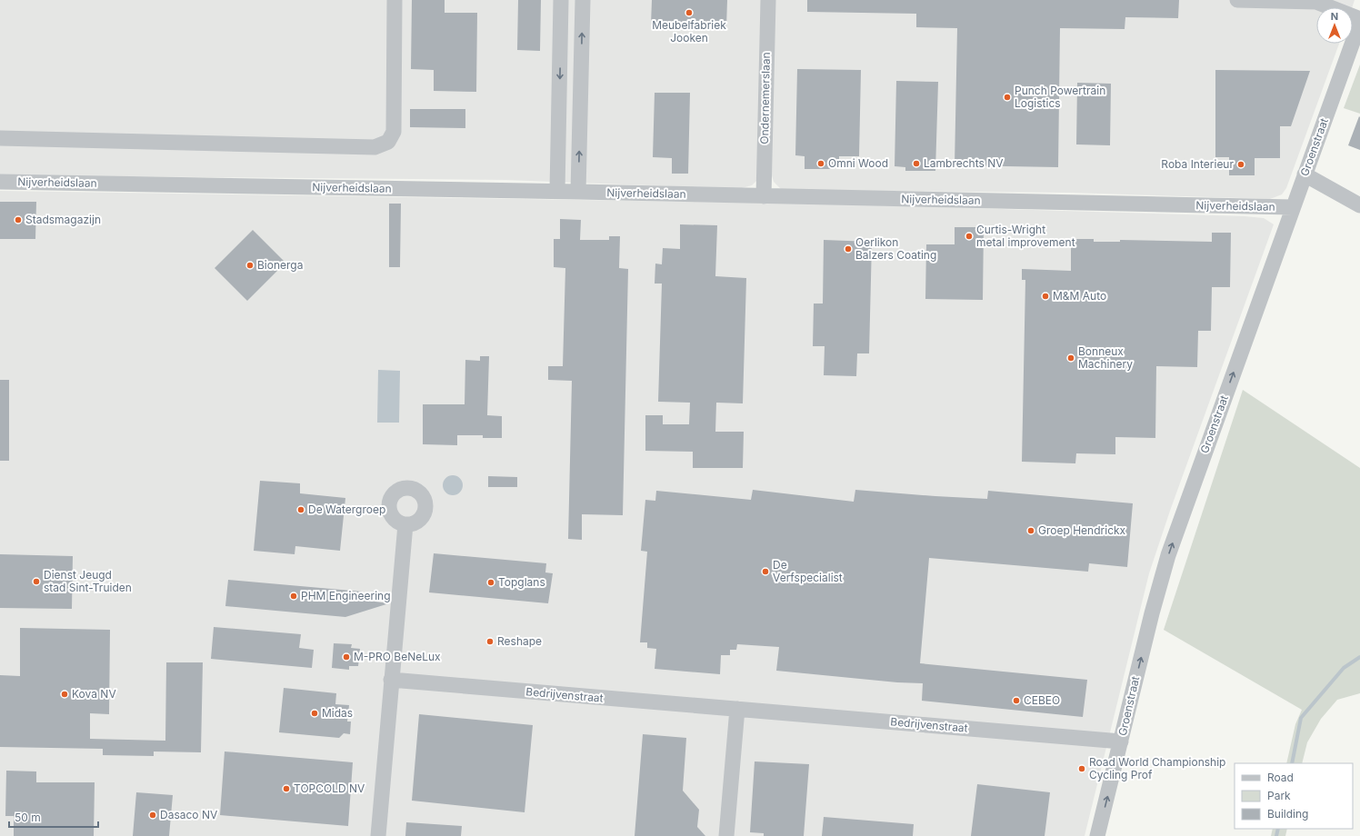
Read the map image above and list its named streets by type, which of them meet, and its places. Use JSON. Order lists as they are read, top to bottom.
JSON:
{
  "streets": {
    "street": [
      "Ondernemerslaan",
      "Groenstraat",
      "Nijverheidslaan",
      "Bedrijvenstraat"
    ]
  },
  "crossings": [
    ["Ondernemerslaan", "Nijverheidslaan"],
    ["Groenstraat", "Nijverheidslaan"],
    ["Groenstraat", "Bedrijvenstraat"]
  ],
  "one_way": ["Groenstraat"],
  "places": [
    "Meubelfabriek Jooken",
    "Punch Powertrain Logistics",
    "Omni Wood",
    "Lambrechts NV",
    "Roba Interieur",
    "Stadsmagazijn",
    "Curtis-Wright metal improvement",
    "Oerlikon Balzers Coating",
    "Bionerga",
    "M&M Auto",
    "Bonneux Machinery",
    "De Watergroep",
    "Groep Hendrickx",
    "De Verfspecialist",
    "Dienst Jeugd stad Sint-Truiden",
    "Topglans",
    "PHM Engineering",
    "Reshape",
    "M-PRO BeNeLux",
    "Kova NV",
    "CEBEO",
    "Midas",
    "Road World Championship Cycling Prof",
    "TOPCOLD NV",
    "Dasaco NV"
  ],
  "legend": ["Road", "Park", "Building"],
  "scale_bar": "50 m",
  "north": "top"
}
